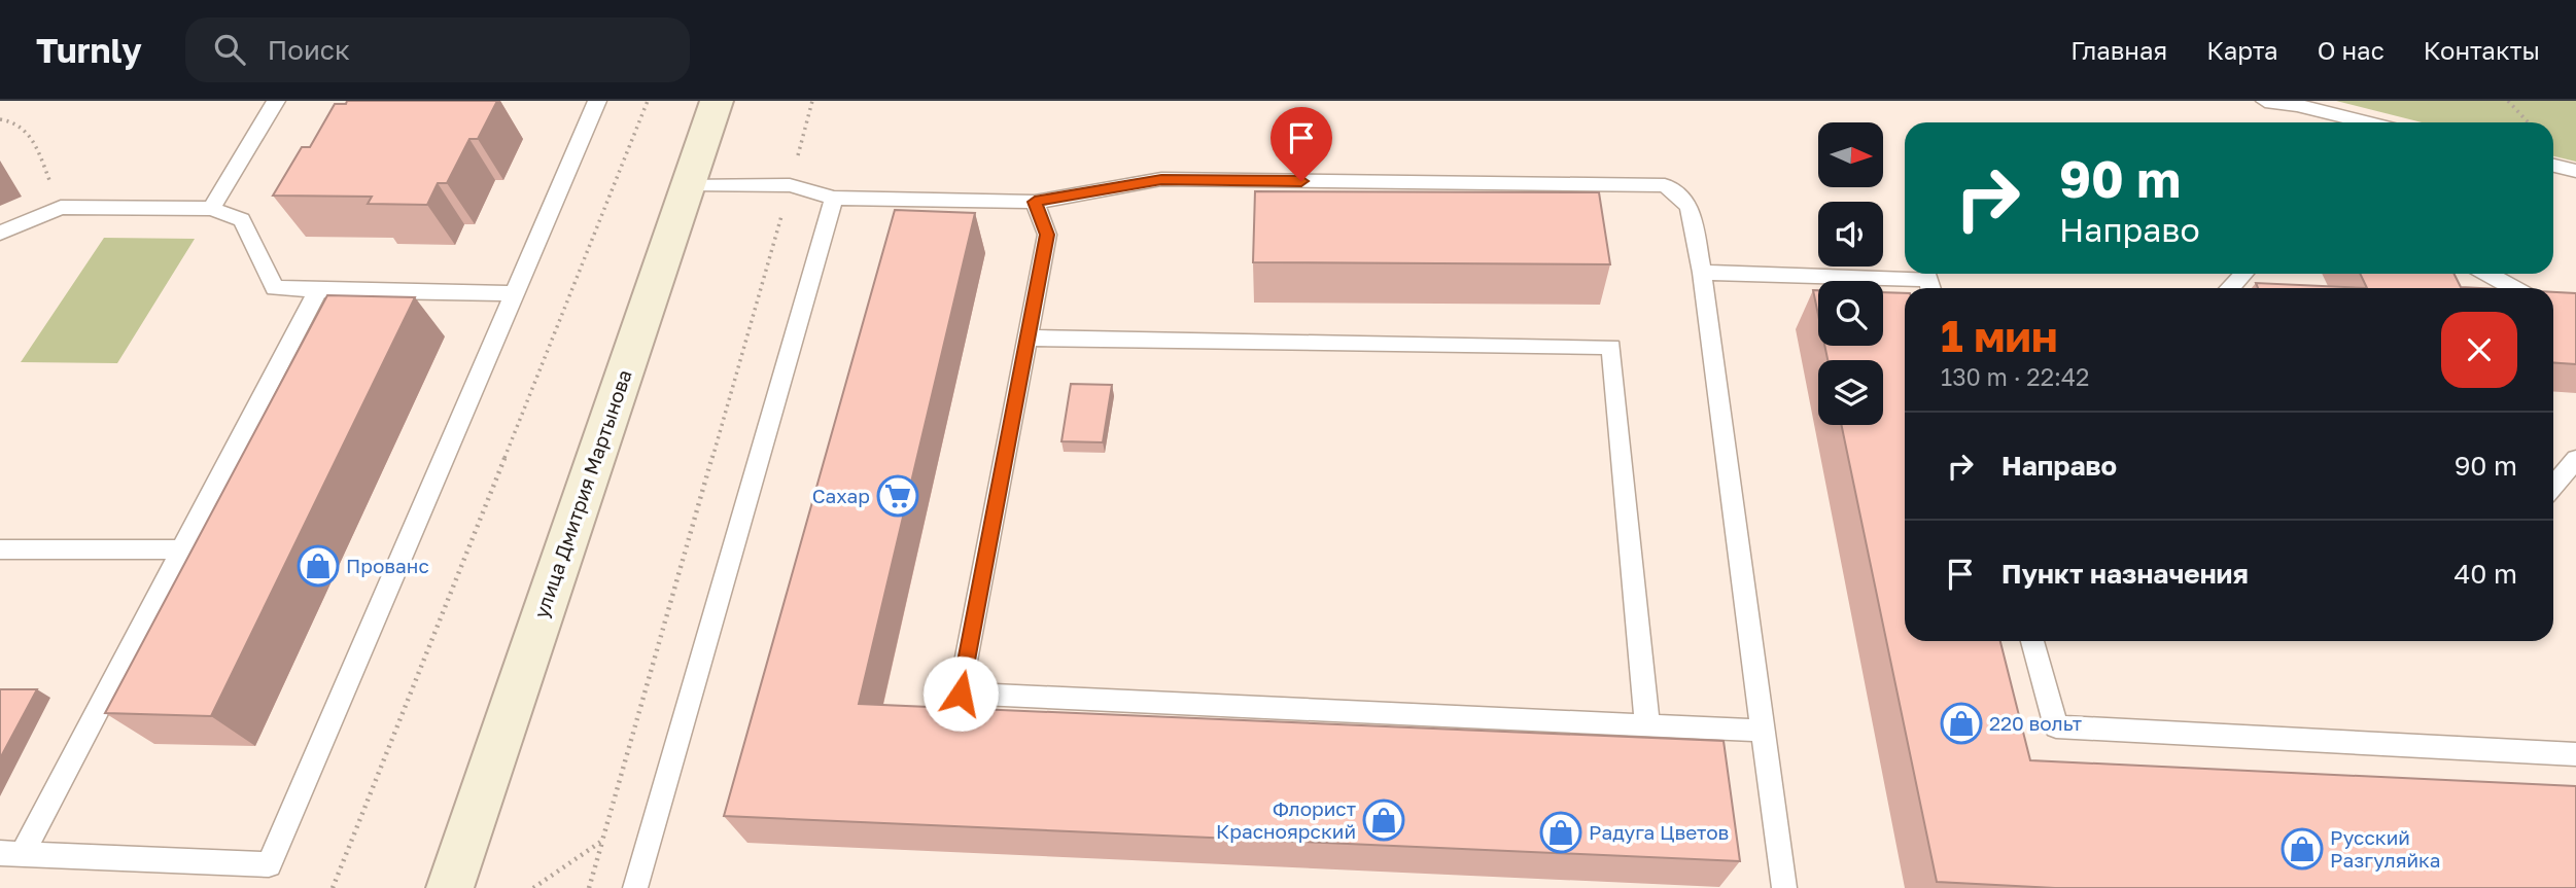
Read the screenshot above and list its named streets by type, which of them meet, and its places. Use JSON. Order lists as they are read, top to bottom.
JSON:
{
  "streets": {
    "street": ["улица Дмитрия Мартынова"]
  },
  "places": {
    "supermarket": ["Сахар"],
    "shop": [
      "Прованс",
      "220 вольт",
      "Флорист Красноярский",
      "Радуга Цветов",
      "Русский Разгуляйка"
    ]
  },
  "north": "right",
  "page": {
    "header": "Turnly",
    "search": "Поиск",
    "nav": [
      "Главная",
      "Карта",
      "О нас",
      "Контакты"
    ],
    "turn": ["90 m", "Направо"],
    "heading": ["1 мин", "130 m · 22:42"],
    "list": [
      {
        "name": "Направо",
        "value": "90 m"
      },
      {
        "name": "Пункт назначения",
        "value": "40 m"
      }
    ]
  }
}
